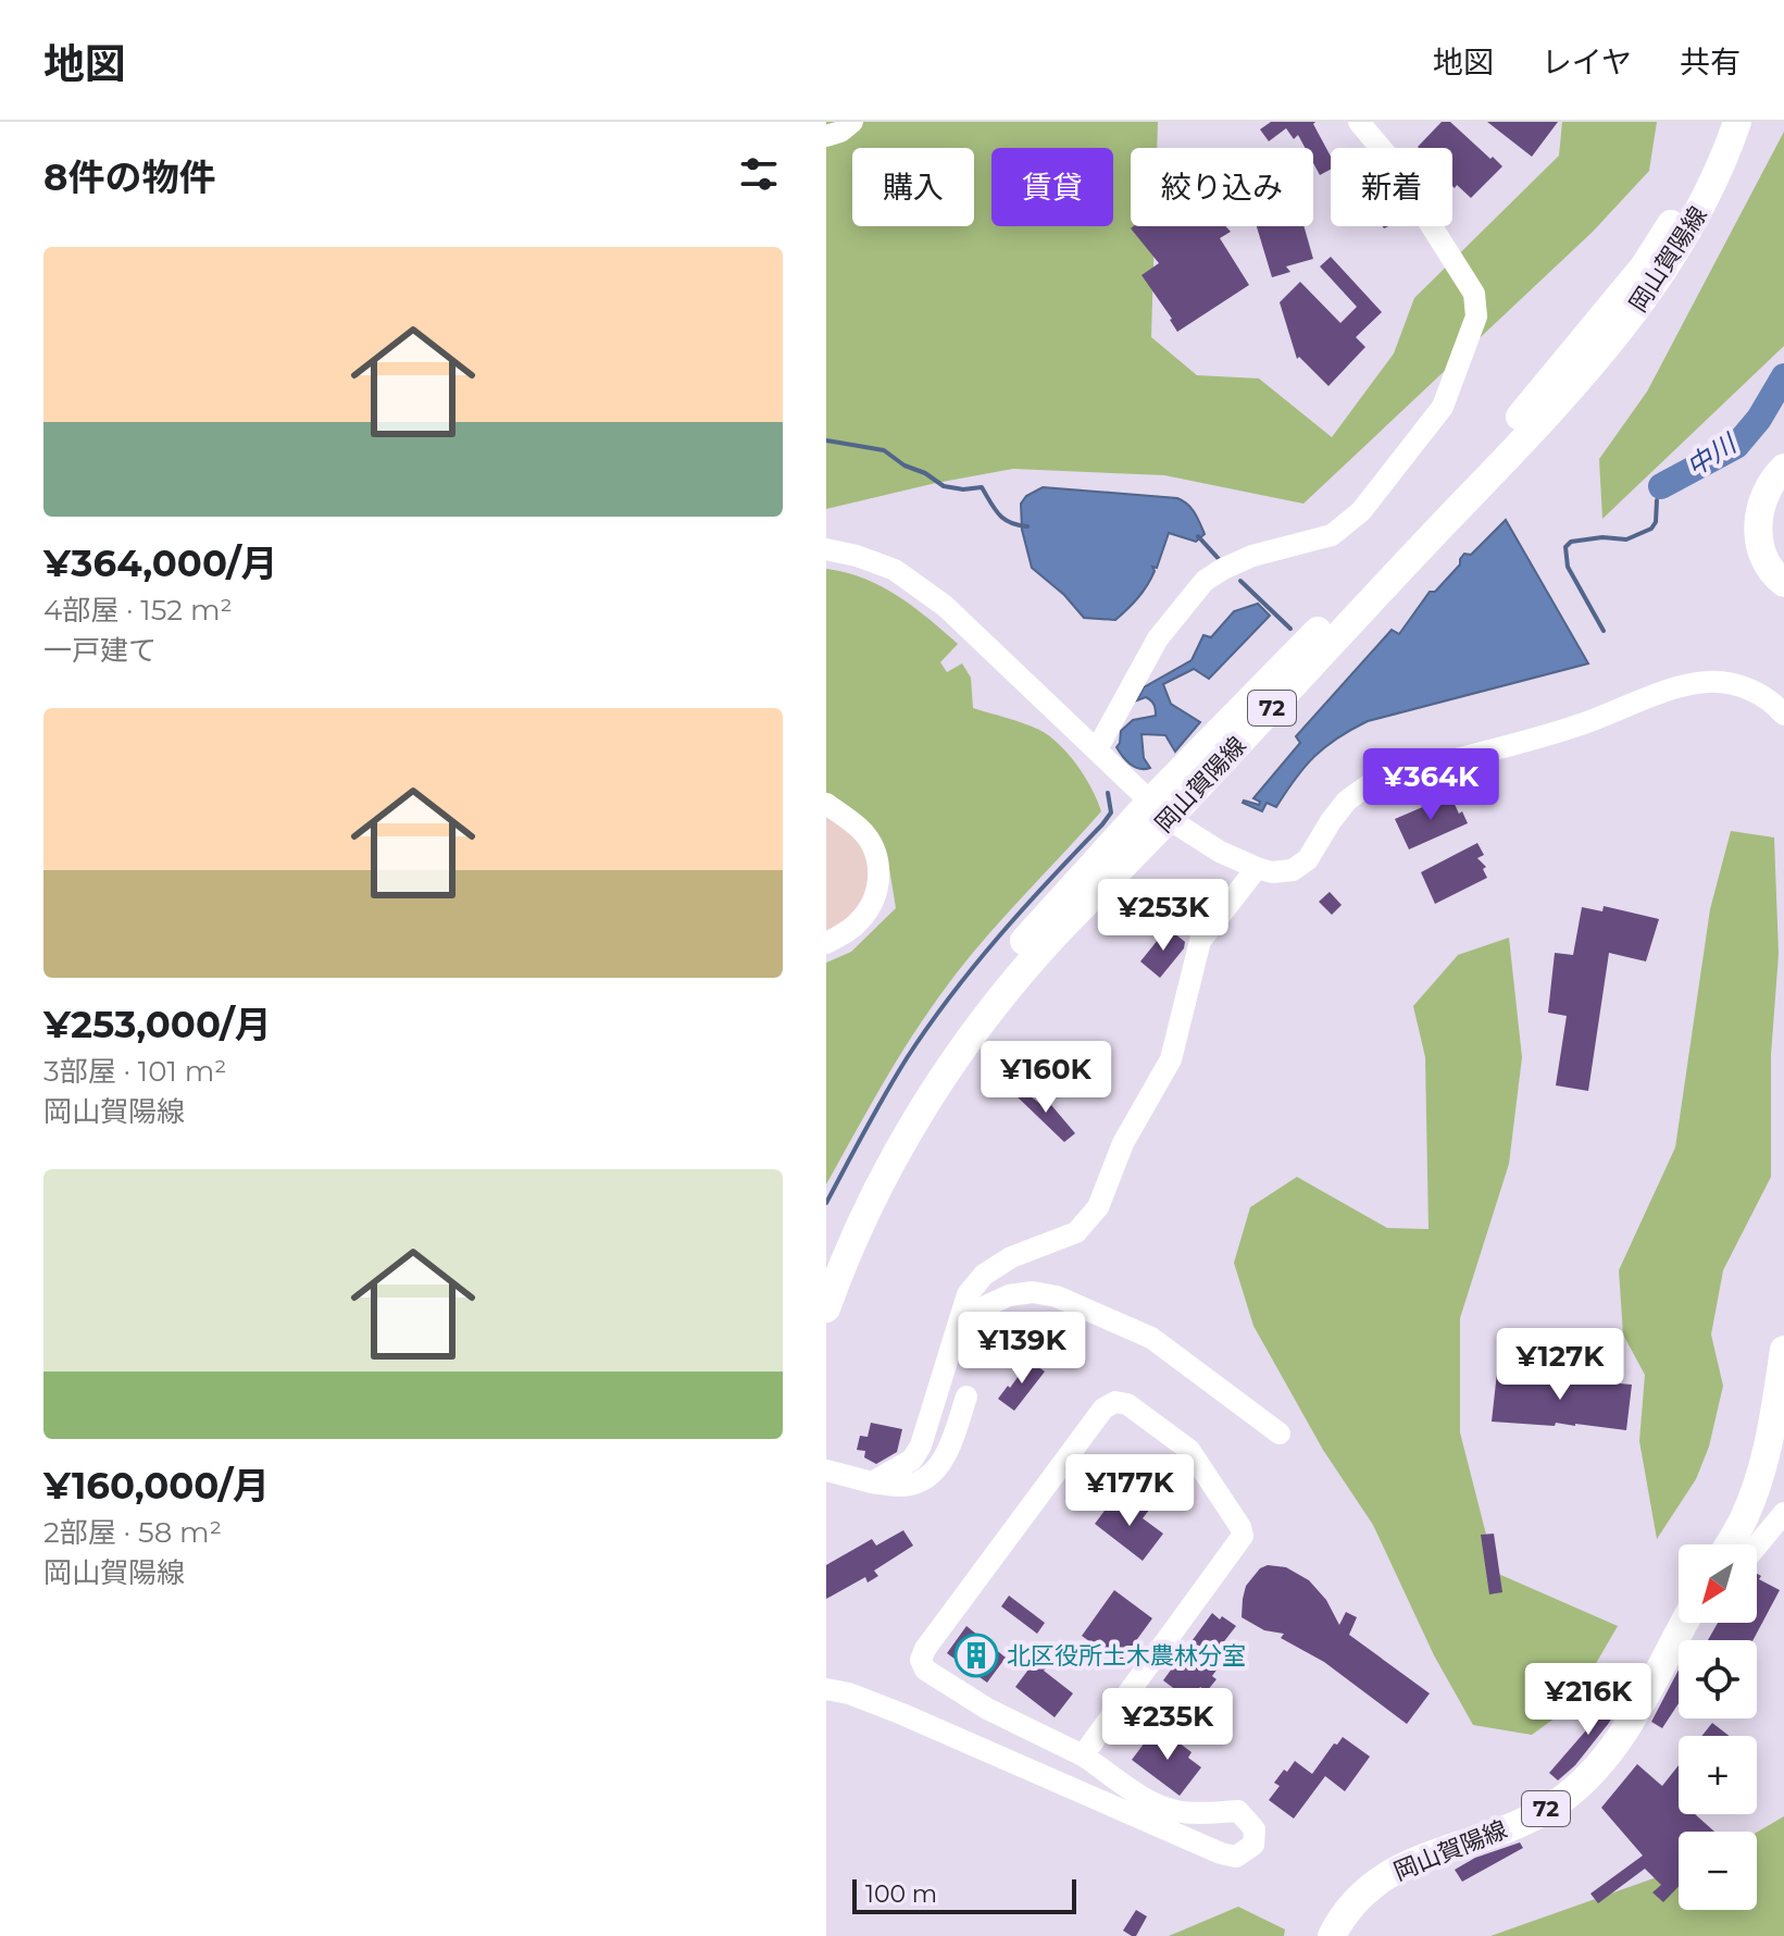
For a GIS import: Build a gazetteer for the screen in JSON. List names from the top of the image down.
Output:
{
  "streets": {
    "main road": ["岡山賀陽線", "72"]
  },
  "water": ["中川"],
  "places": {
    "building": ["北区役所土木農林分室"]
  },
  "scale_bar": "100 m",
  "north": "bottom left",
  "page": {
    "header": "地図",
    "nav": ["地図", "レイヤ", "共有"],
    "heading": "8件の物件",
    "chip": [
      "購入",
      "賃貸",
      "絞り込み",
      "新着"
    ],
    "list": [
      {
        "name": "¥364,000/月",
        "note": "4部屋 · 152 m² · 一戸建て"
      },
      {
        "name": "¥253,000/月",
        "note": "3部屋 · 101 m² · 岡山賀陽線"
      },
      {
        "name": "¥160,000/月",
        "note": "2部屋 · 58 m² · 岡山賀陽線"
      }
    ],
    "price": [
      "¥364K",
      "¥253K",
      "¥160K",
      "¥139K",
      "¥127K",
      "¥177K",
      "¥216K",
      "¥235K"
    ],
    "map_buttons": ["+", "−"],
    "scale": "100 m"
  }
}
